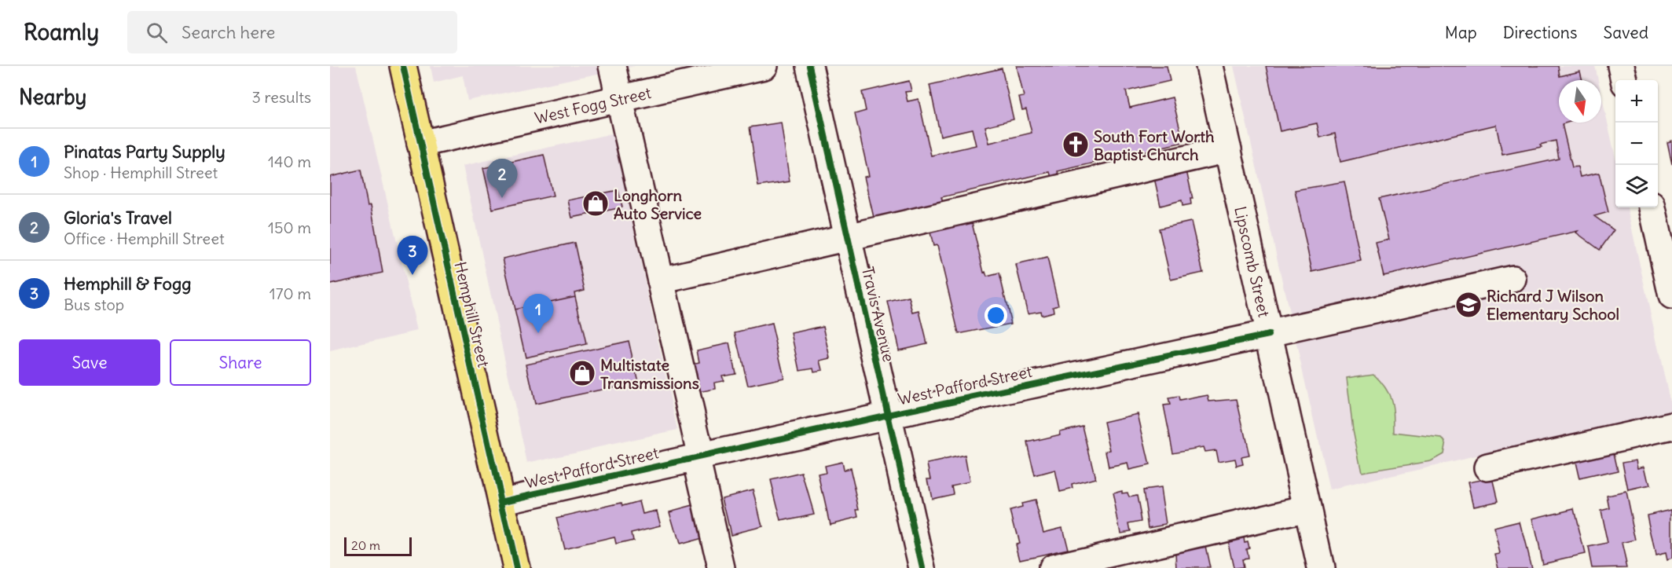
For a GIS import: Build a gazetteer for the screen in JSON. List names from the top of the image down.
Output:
{
  "streets": {
    "main road": ["Hemphill Street"],
    "street": [
      "West Fogg Street",
      "Lipscomb Street",
      "Travis Avenue",
      "West Pafford Street"
    ]
  },
  "crossings": [
    ["West Fogg Street", "Hemphill Street"],
    ["Lipscomb Street", "West Pafford Street"],
    ["Hemphill Street", "West Pafford Street"],
    ["Travis Avenue", "West Pafford Street"]
  ],
  "places": {
    "church": ["South Fort Worth Baptist Church"],
    "shop": ["Longhorn Auto Service", "Multistate Transmissions"],
    "school or university": ["Richard J Wilson Elementary School"]
  },
  "scale_bar": "20 m",
  "north": "bottom",
  "page": {
    "header": "Roamly",
    "search": "Search here",
    "nav": ["Map", "Directions", "Saved"],
    "heading": ["Nearby", "3 results"],
    "map_buttons": ["+", "−"],
    "list": [
      {
        "mark": "1",
        "name": "Pinatas Party Supply",
        "note": "Shop · Hemphill Street",
        "value": "140 m"
      },
      {
        "mark": "2",
        "name": "Gloria's Travel",
        "note": "Office · Hemphill Street",
        "value": "150 m"
      },
      {
        "mark": "3",
        "name": "Hemphill & Fogg",
        "note": "Bus stop",
        "value": "170 m"
      }
    ],
    "pins": ["2", "3", "1"],
    "buttons": ["Save", "Share"],
    "scale": "20 m"
  }
}
